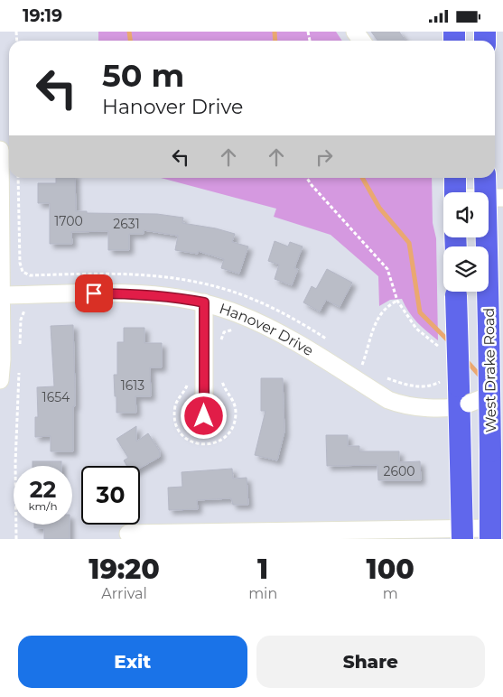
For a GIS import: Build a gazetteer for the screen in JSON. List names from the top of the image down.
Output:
{
  "streets": {
    "main road": ["West Drake Road"],
    "street": ["Hanover Drive"]
  },
  "crossings": [
    ["Hanover Drive", "West Drake Road"]
  ],
  "house_numbers": [
    "1700",
    "2631",
    "1613",
    "1654",
    "2600"
  ],
  "page": {
    "status": "19:19",
    "turn": ["50 m", "Hanover Drive"],
    "speed": "22 km/h",
    "limit": "30",
    "eta": [
      "19:20",
      "Arrival",
      "1",
      "min",
      "100",
      "m"
    ],
    "buttons": ["Exit", "Share"]
  }
}
